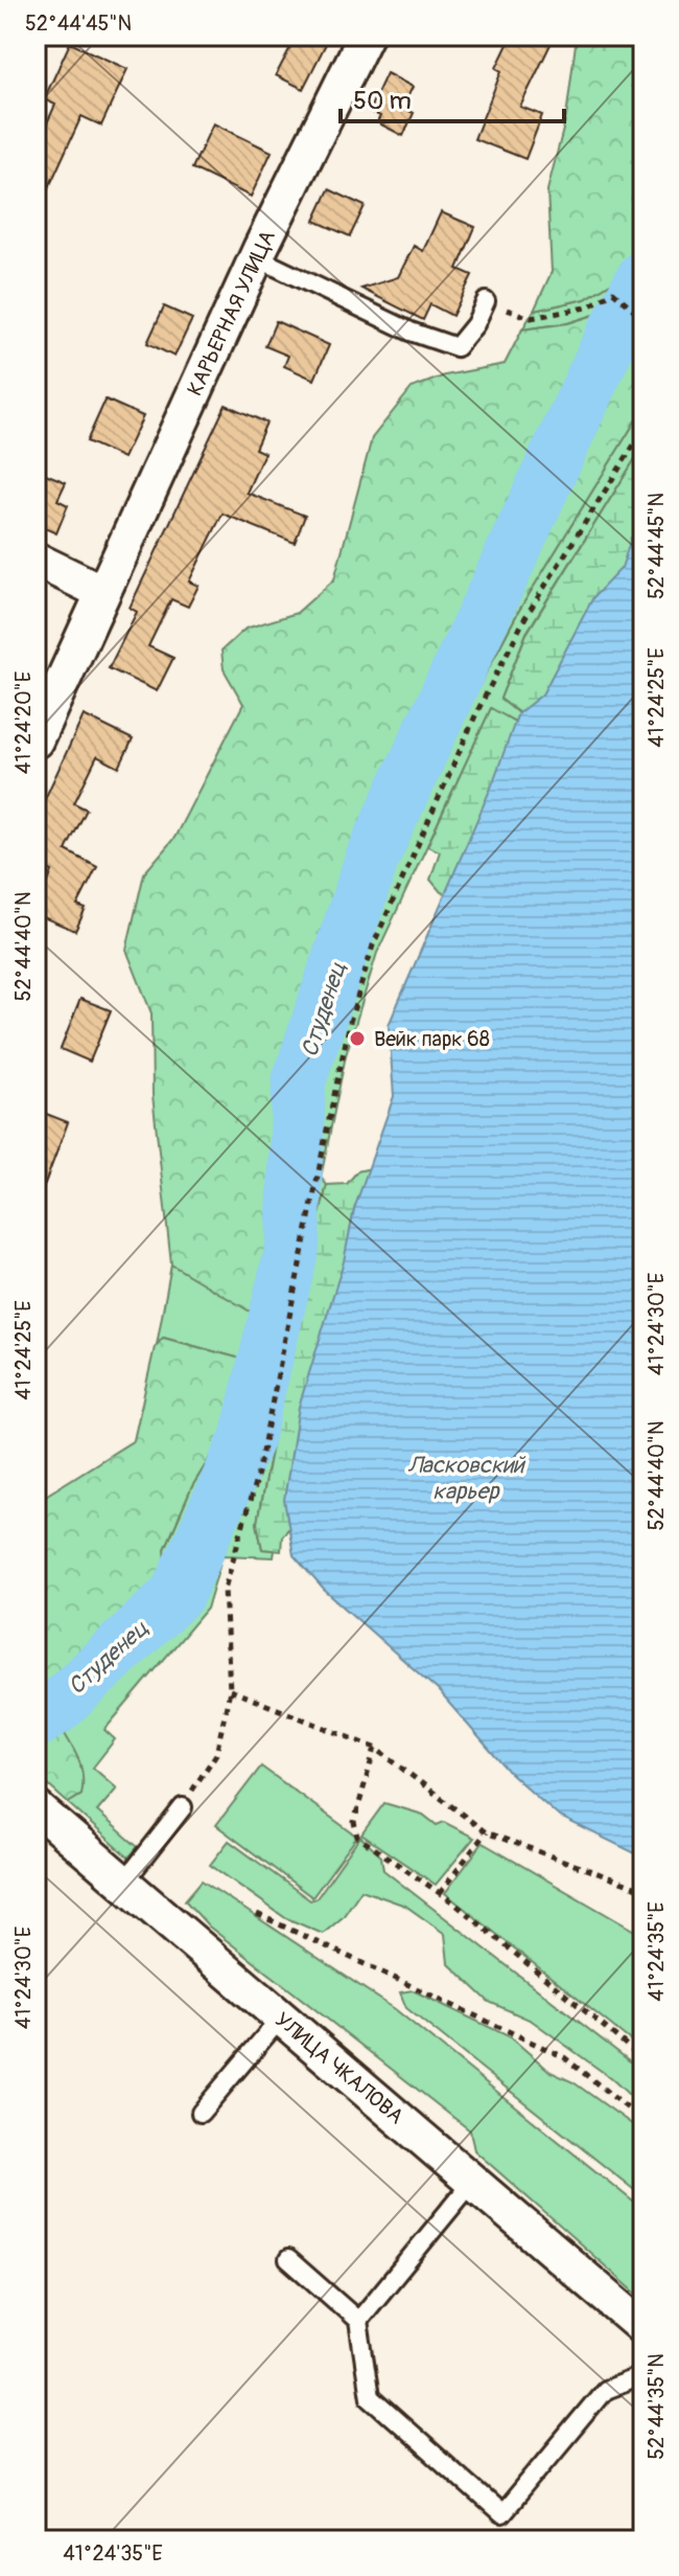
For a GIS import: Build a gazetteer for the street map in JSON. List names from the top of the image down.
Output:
{
  "streets": {
    "street": ["КАРЬЕРНАЯ УЛИЦА", "УЛИЦА ЧКАЛОВА"]
  },
  "water": ["Студенец", "Ласковский карьер"],
  "places": ["Вейк парк 68"],
  "scale_bar": "50 m",
  "coordinates": [
    "52°44'45\"N",
    "41°24'25\"E",
    "41°24'20\"E",
    "52°44'40\"N",
    "41°24'30\"E",
    "41°24'35\"E",
    "52°44'35\"N"
  ]
}
